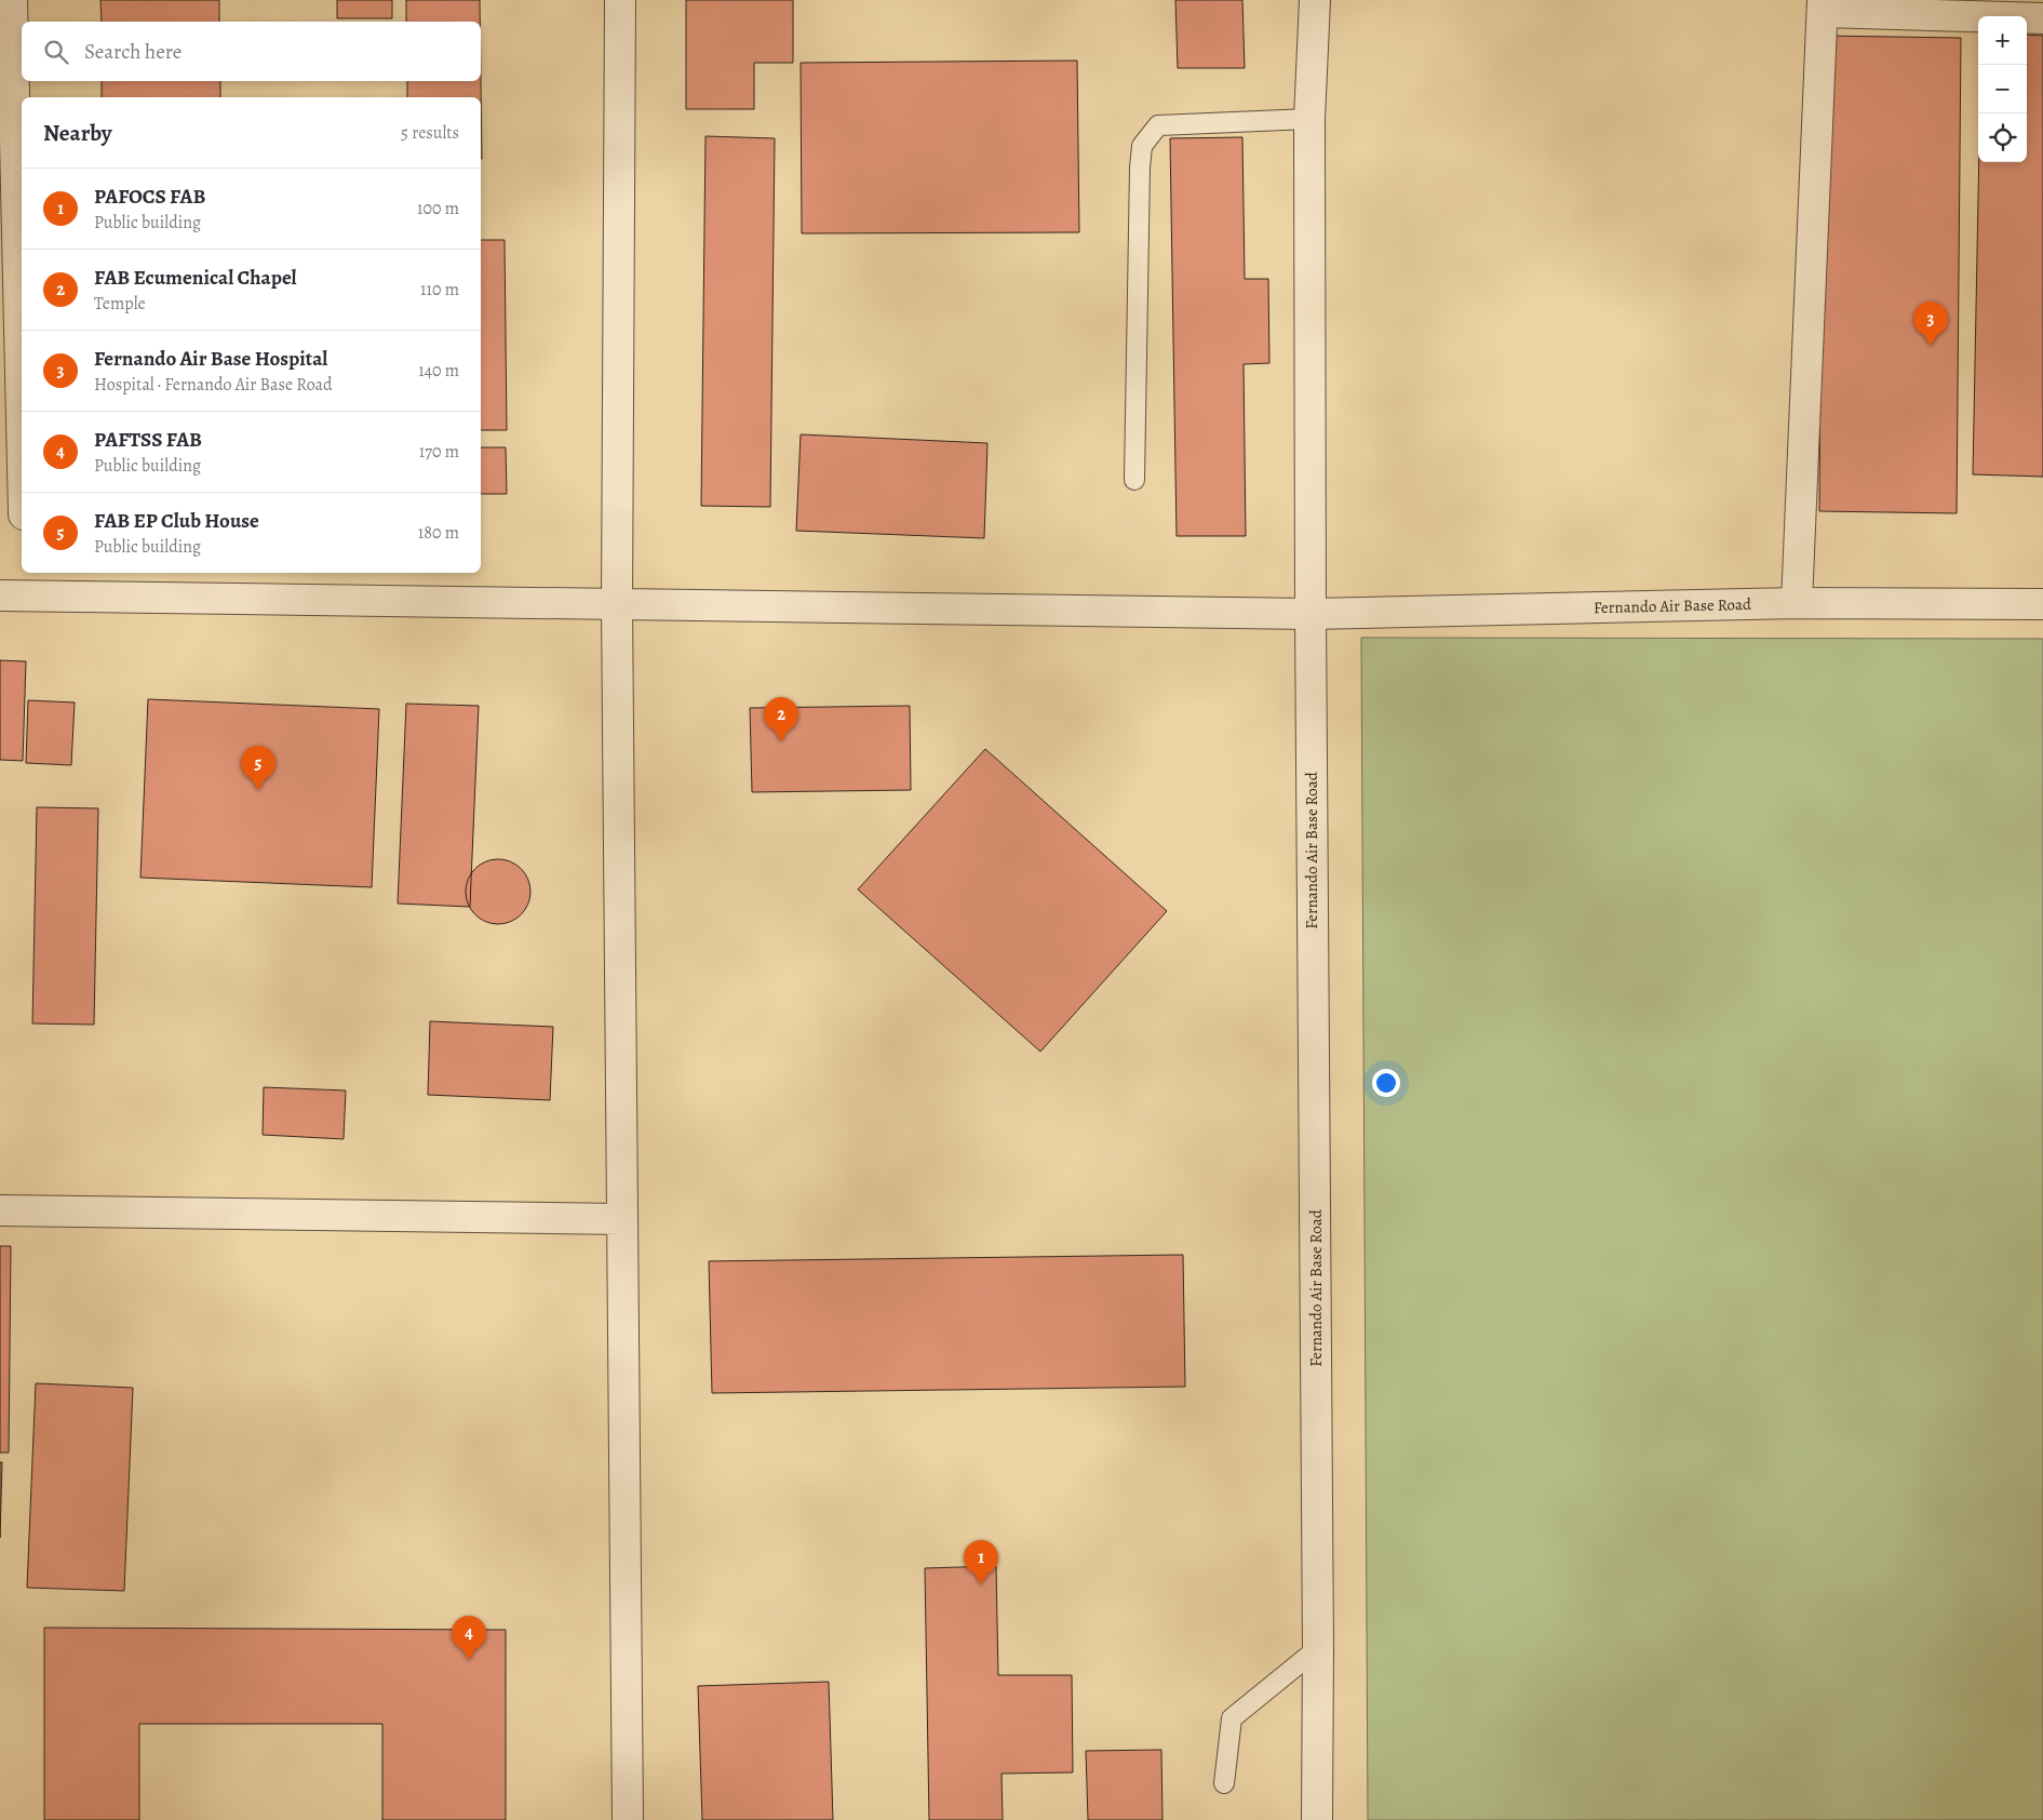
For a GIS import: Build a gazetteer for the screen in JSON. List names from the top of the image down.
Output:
{
  "streets": {
    "street": ["Fernando Air Base Road"]
  },
  "page": {
    "map_buttons": ["+", "−"],
    "search": "Search here",
    "heading": ["Nearby", "5 results"],
    "list": [
      {
        "mark": "1",
        "name": "PAFOCS FAB",
        "note": "Public building",
        "value": "100 m"
      },
      {
        "mark": "2",
        "name": "FAB Ecumenical Chapel",
        "note": "Temple",
        "value": "110 m"
      },
      {
        "mark": "3",
        "name": "Fernando Air Base Hospital",
        "note": "Hospital · Fernando Air Base Road",
        "value": "140 m"
      },
      {
        "mark": "4",
        "name": "PAFTSS FAB",
        "note": "Public building",
        "value": "170 m"
      },
      {
        "mark": "5",
        "name": "FAB EP Club House",
        "note": "Public building",
        "value": "180 m"
      }
    ],
    "pins": [
      "3",
      "2",
      "5",
      "1",
      "4"
    ]
  }
}
